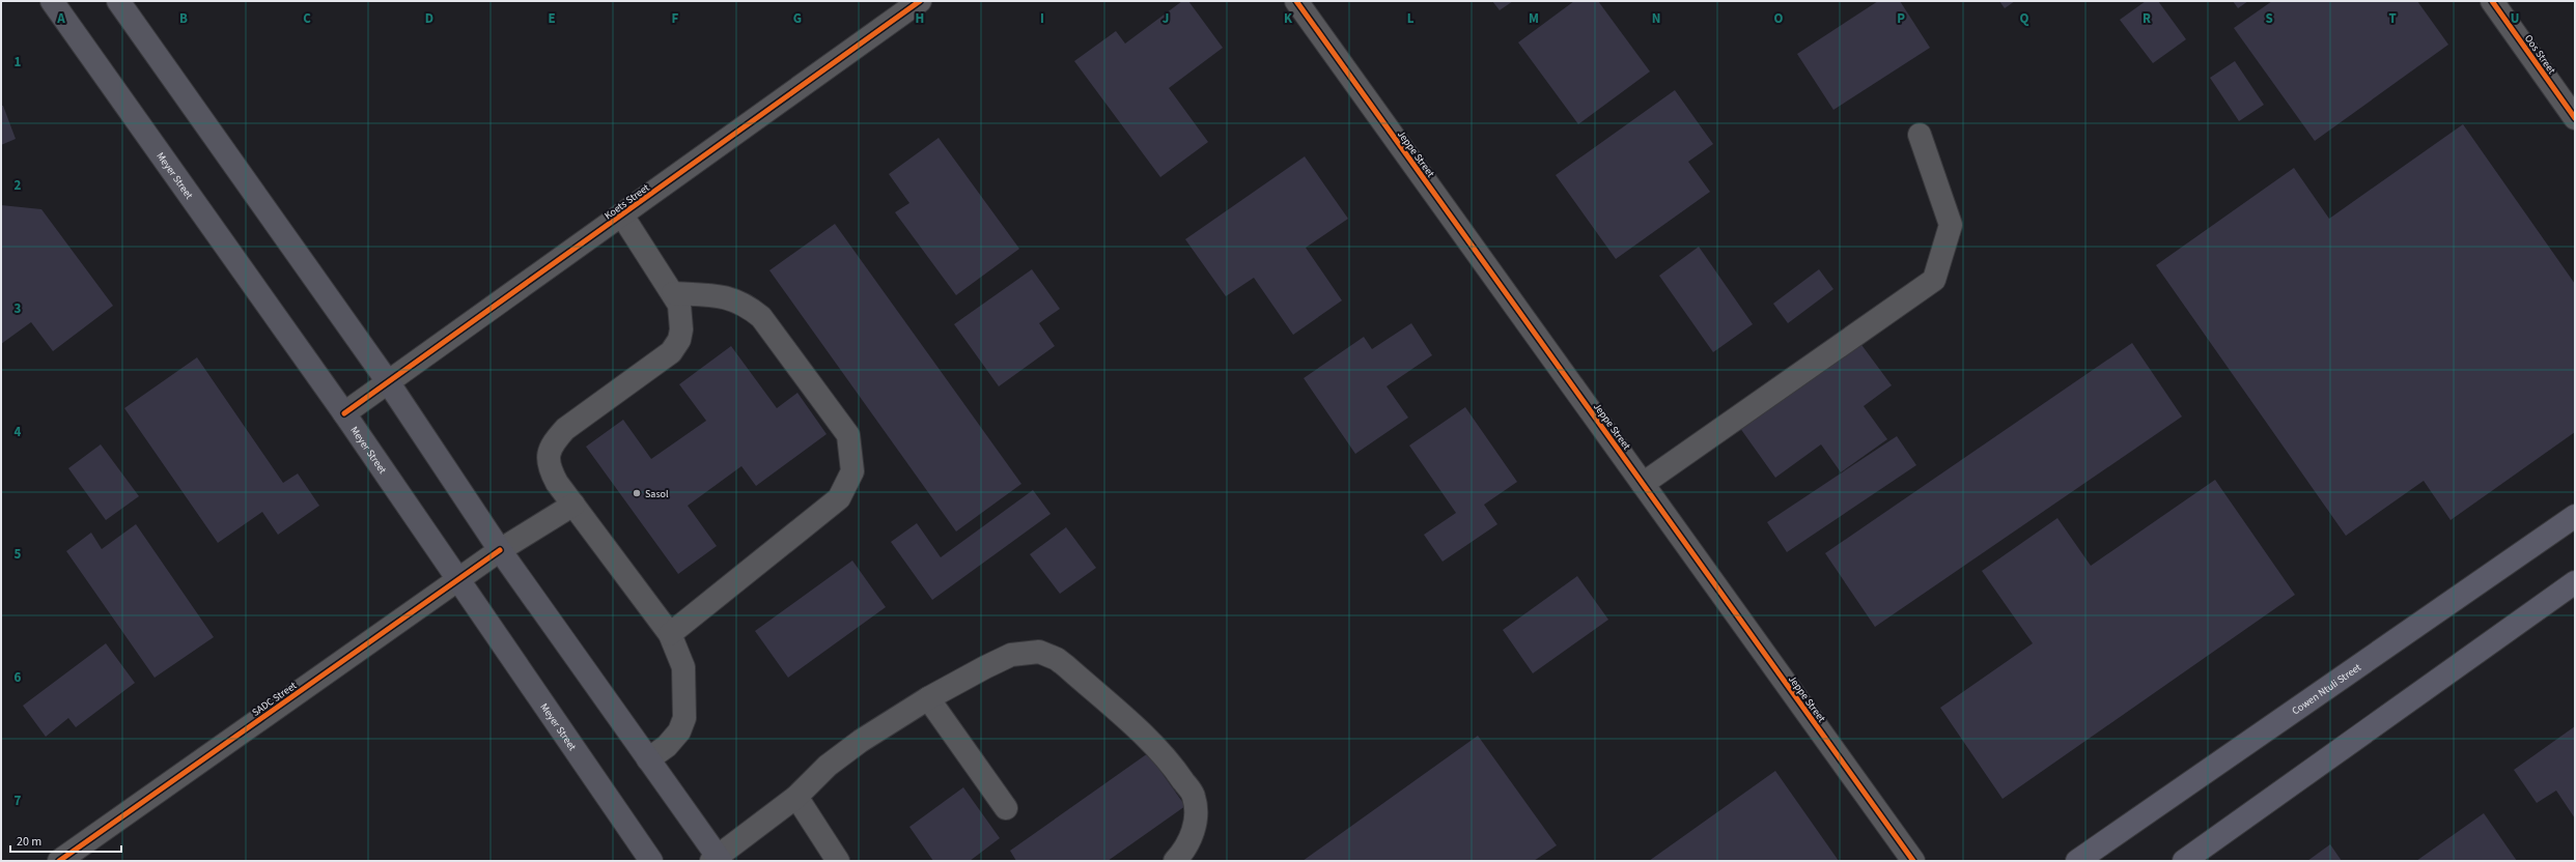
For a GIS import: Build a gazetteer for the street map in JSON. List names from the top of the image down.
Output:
{
  "streets": {
    "highway": ["Cowen Ntuli Street"],
    "main road": ["Meyer Street"],
    "street": [
      "Oos Street",
      "Jeppe Street",
      "Koets Street",
      "SADC Street"
    ]
  },
  "crossings": [
    ["Meyer Street", "Koets Street"],
    ["Meyer Street", "SADC Street"]
  ],
  "places": ["Sasol"],
  "scale_bar": "20 m",
  "grid": {
    "columns": [
      "A",
      "B",
      "C",
      "D",
      "E",
      "F",
      "G",
      "H",
      "I",
      "J",
      "K",
      "L",
      "M",
      "N",
      "O",
      "P",
      "Q",
      "R",
      "S",
      "T",
      "U"
    ],
    "rows": [
      "1",
      "2",
      "3",
      "4",
      "5",
      "6",
      "7"
    ]
  }
}
